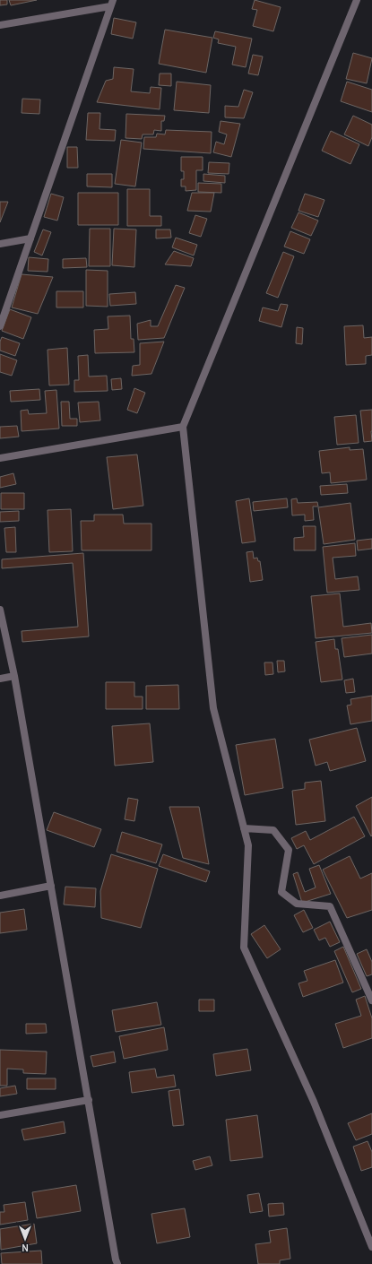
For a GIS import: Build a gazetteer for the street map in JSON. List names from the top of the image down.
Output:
{
  "north": "bottom"
}
